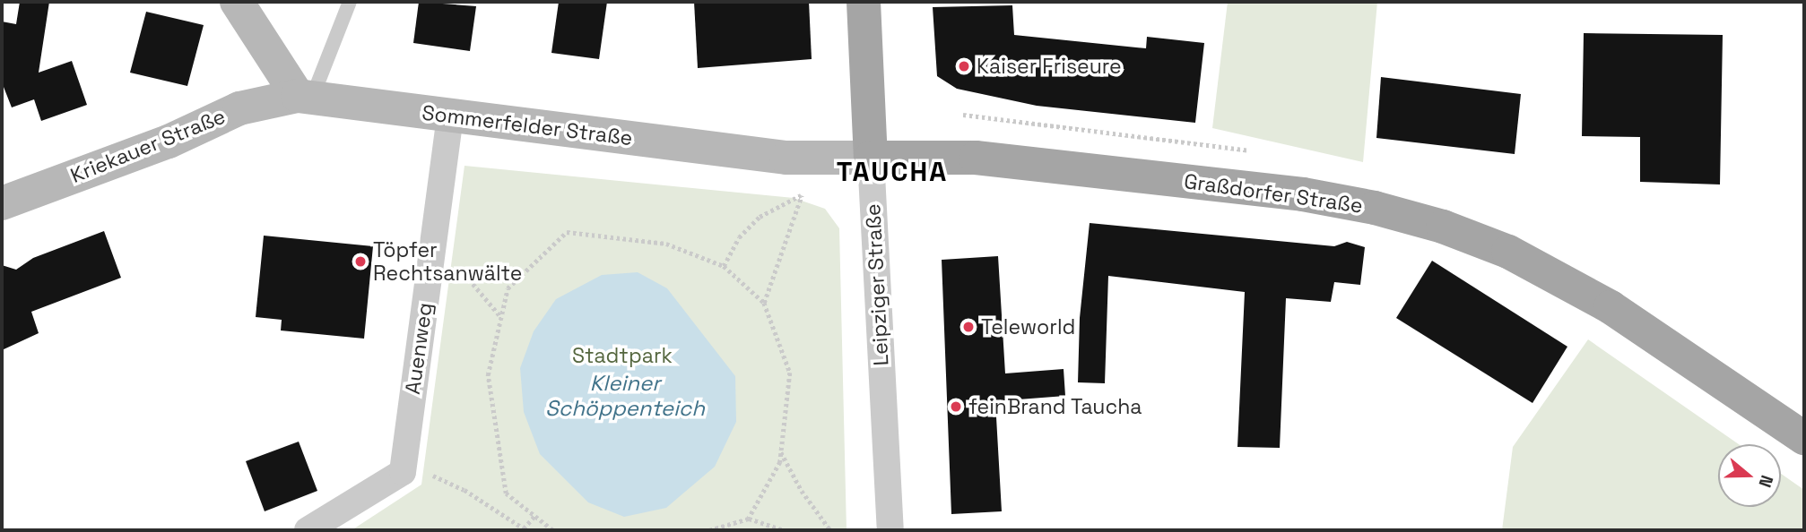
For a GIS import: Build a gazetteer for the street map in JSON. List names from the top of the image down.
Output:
{
  "streets": {
    "main road": [
      "Sommerfelder Straße",
      "Kriekauer Straße",
      "Graßdorfer Straße",
      "Leipziger Straße"
    ],
    "street": ["Auenweg"]
  },
  "crossings": [
    ["Sommerfelder Straße", "Kriekauer Straße"],
    ["Sommerfelder Straße", "Graßdorfer Straße"],
    ["Sommerfelder Straße", "Leipziger Straße"],
    ["Sommerfelder Straße", "Auenweg"],
    ["Graßdorfer Straße", "Leipziger Straße"]
  ],
  "districts": ["TAUCHA"],
  "water": ["Kleiner Schöppenteich"],
  "parks": ["Stadtpark"],
  "places": [
    "Kaiser Friseure",
    "Töpfer Rechtsanwälte",
    "Teleworld",
    "feinBrand Taucha"
  ],
  "north": "right"
}
